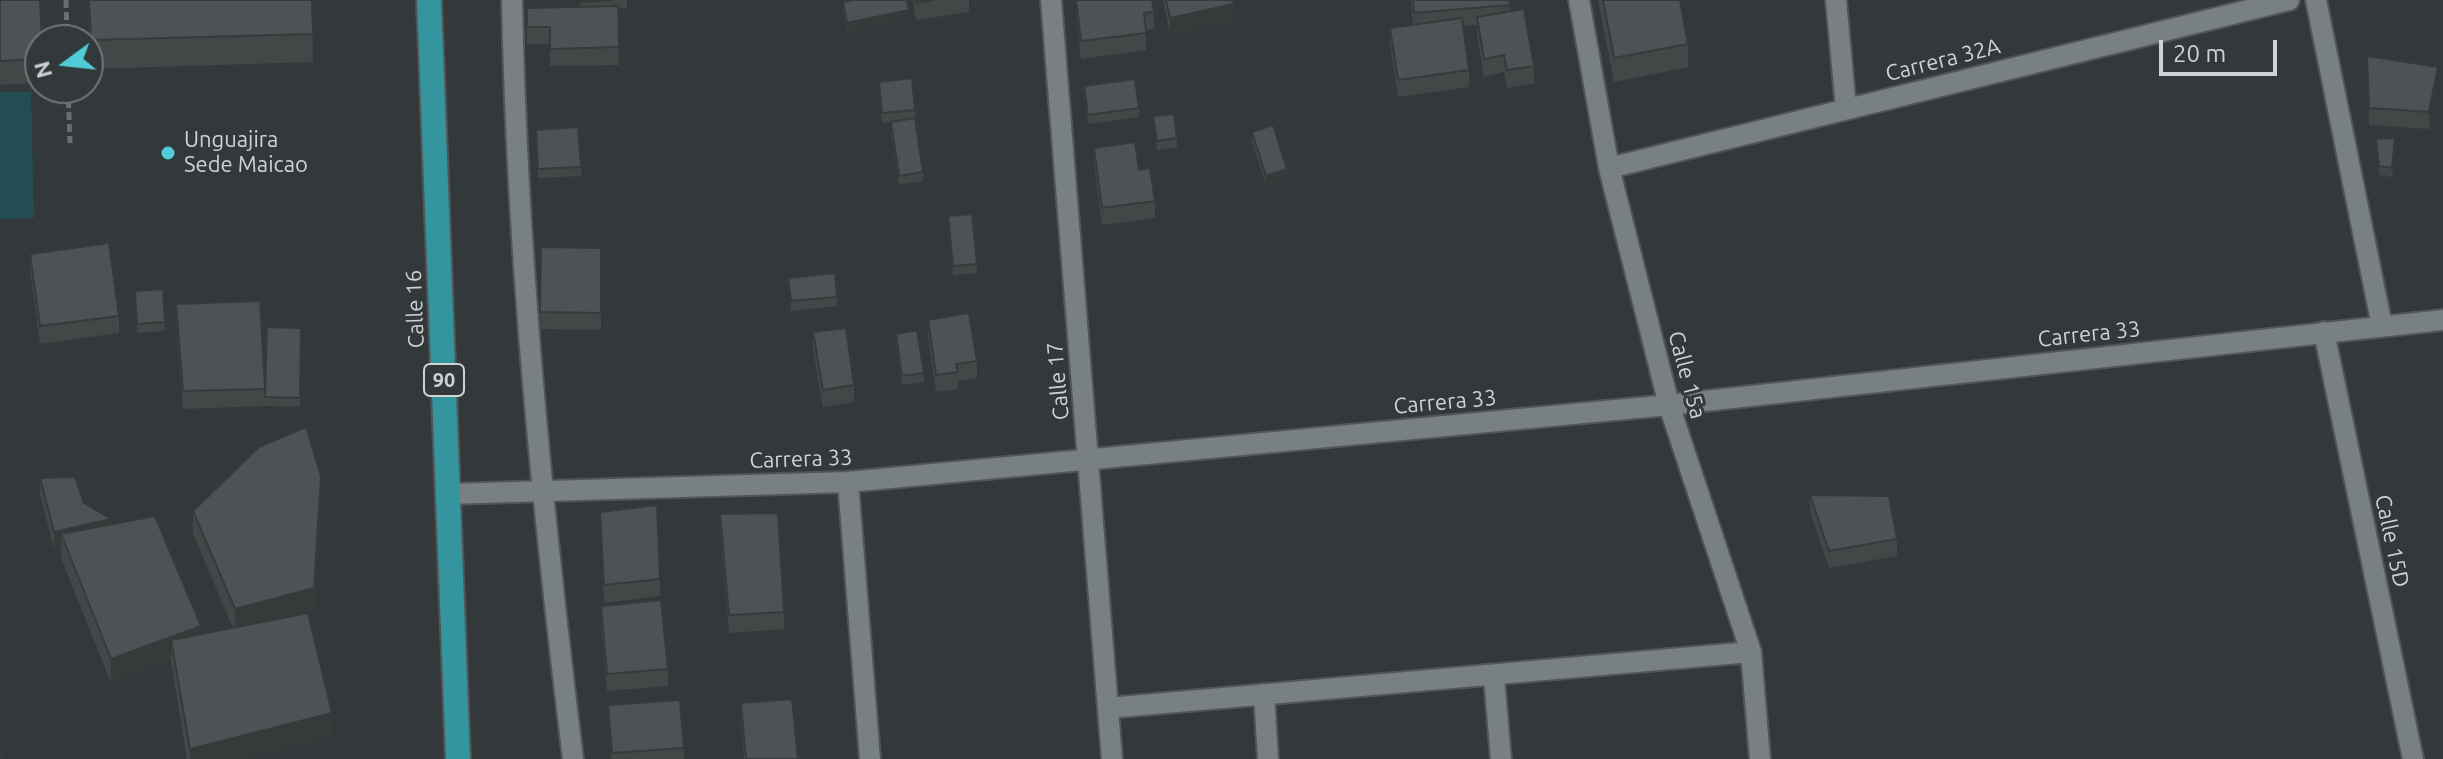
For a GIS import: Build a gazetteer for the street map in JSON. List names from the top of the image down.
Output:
{
  "streets": {
    "highway": ["Calle 16", "90"],
    "street": [
      "Carrera 32A",
      "Carrera 33",
      "Calle 15a",
      "Calle 17",
      "Calle 15D"
    ]
  },
  "crossings": [
    ["Carrera 32A", "Calle 15a"],
    ["Calle 16", "Carrera 33"],
    ["Carrera 33", "Calle 15a"],
    ["Carrera 33", "Calle 17"],
    ["Carrera 33", "Calle 15D"]
  ],
  "places": ["Unguajira Sede Maicao"],
  "scale_bar": "20 m",
  "north": "left"
}
